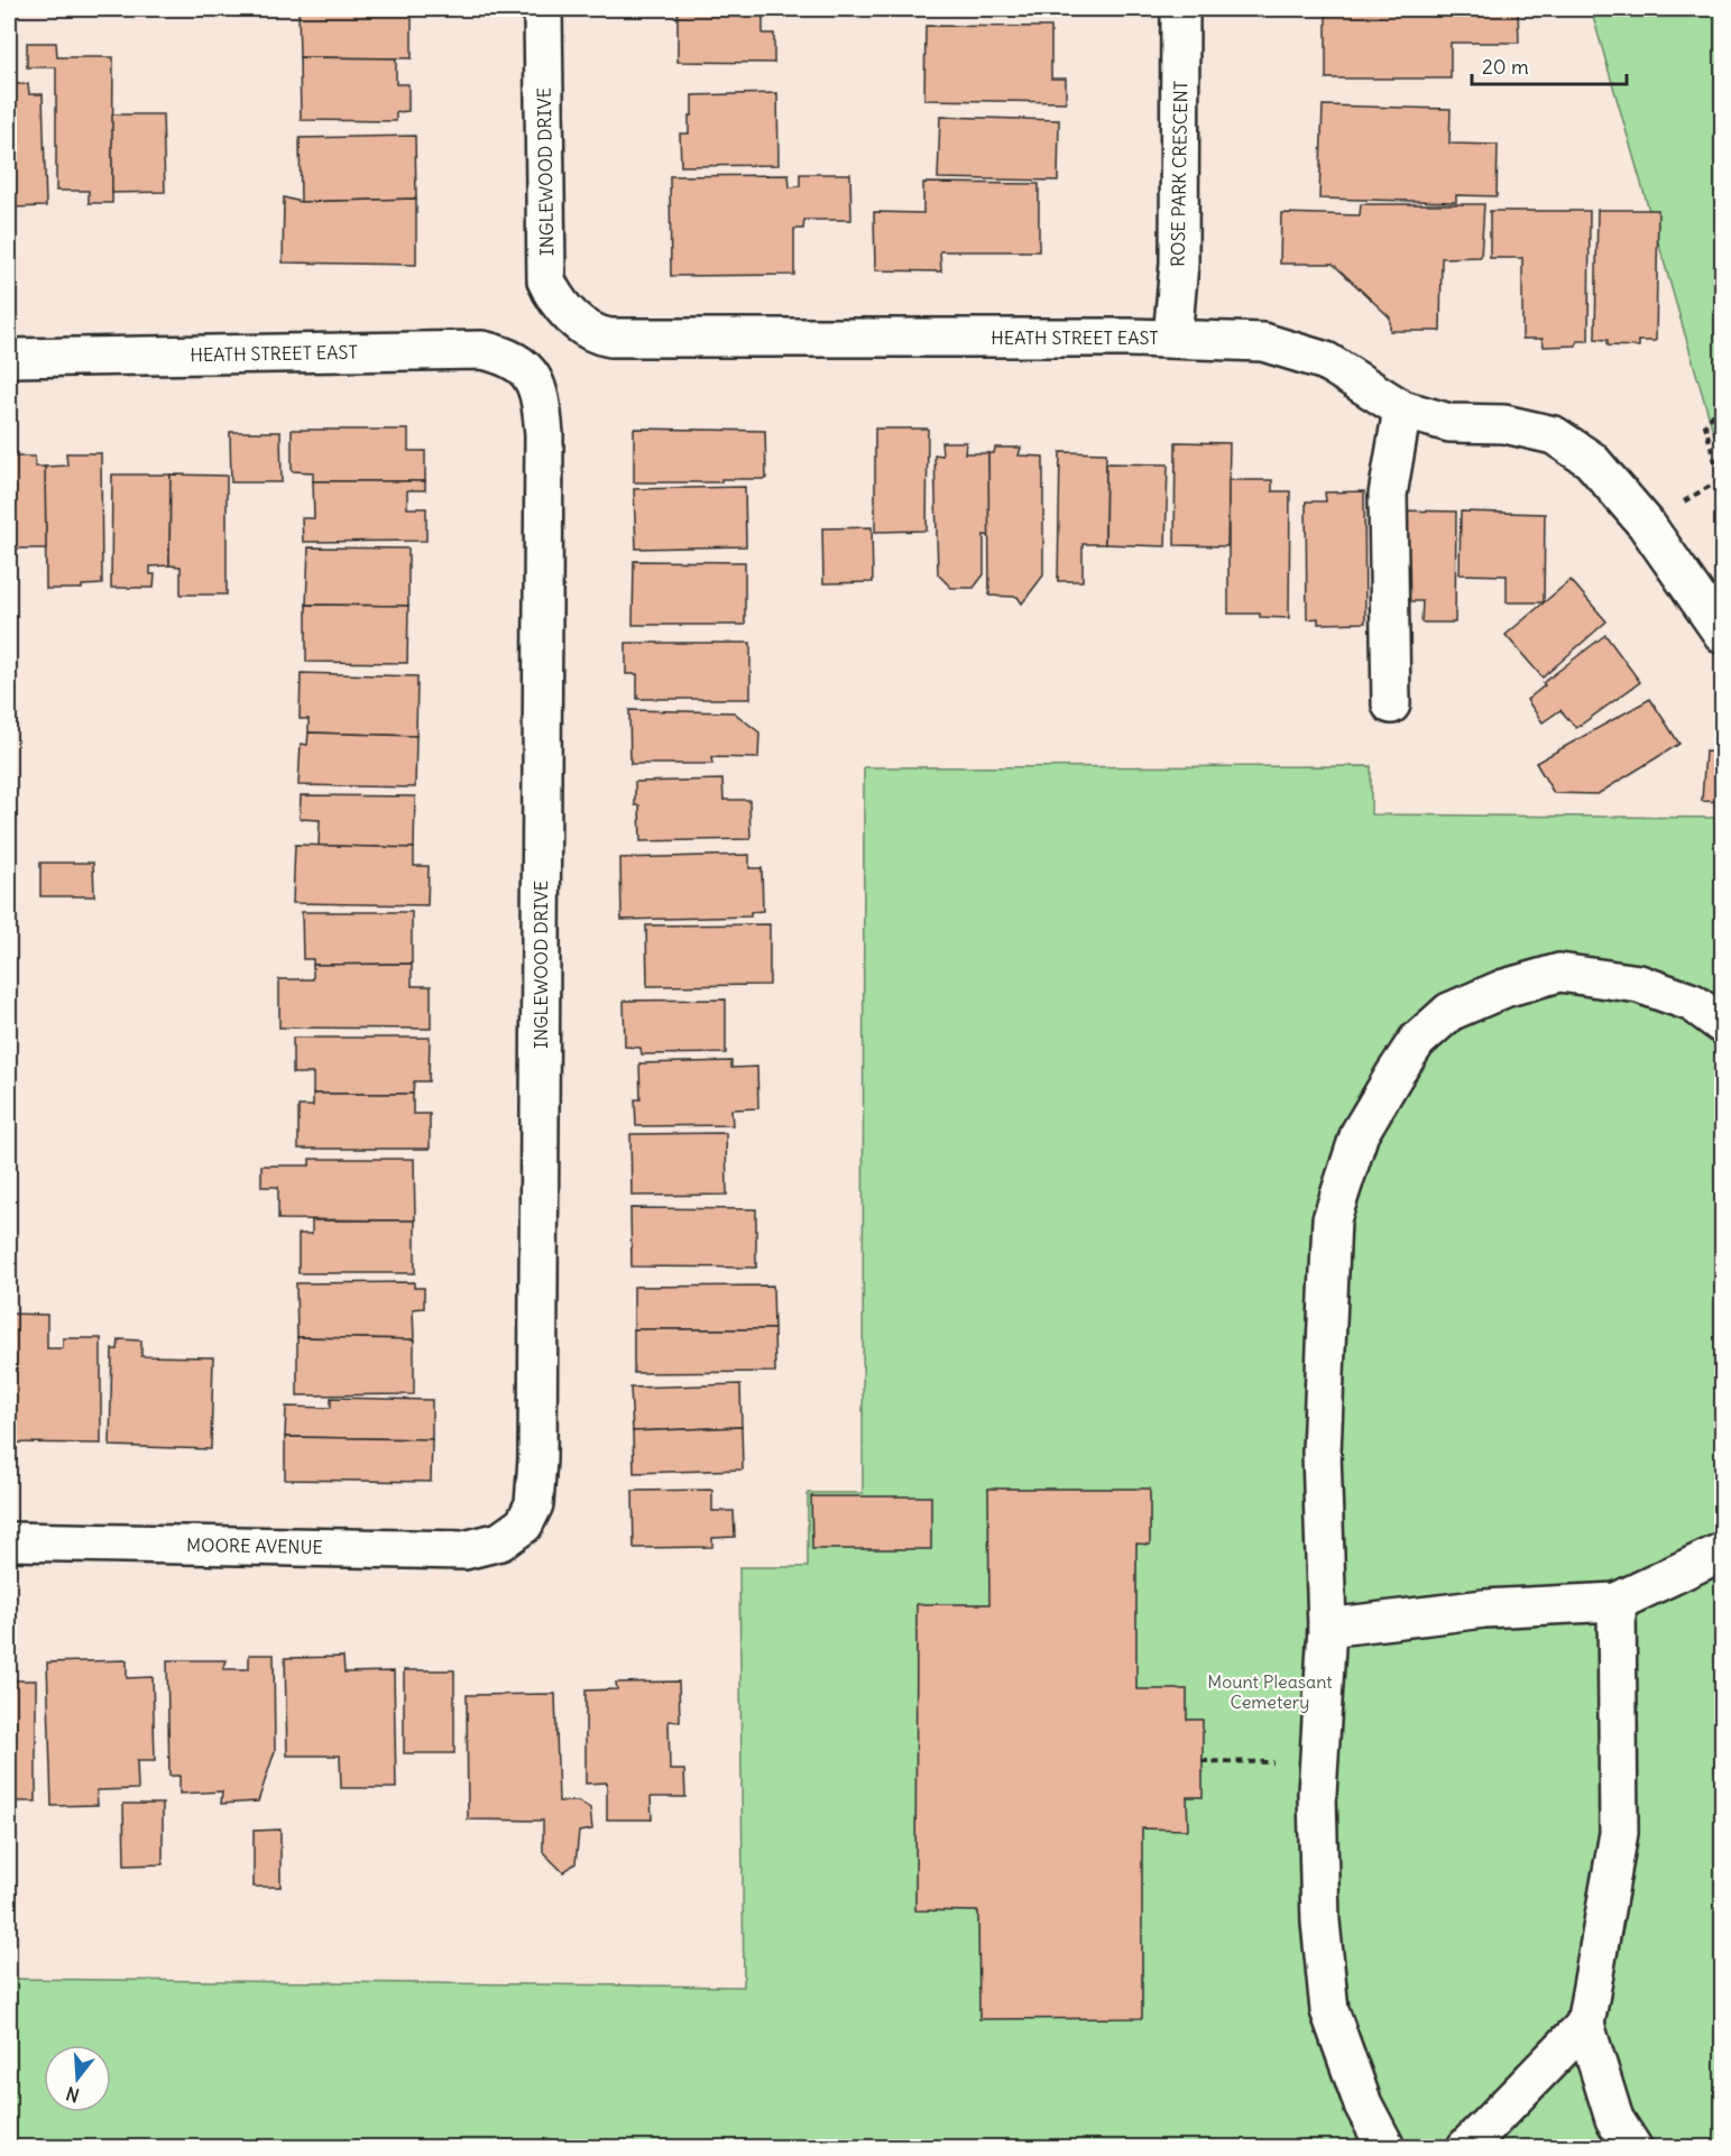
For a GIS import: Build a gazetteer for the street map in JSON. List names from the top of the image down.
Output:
{
  "streets": {
    "street": [
      "INGLEWOOD DRIVE",
      "ROSE PARK CRESCENT",
      "HEATH STREET EAST",
      "MOORE AVENUE"
    ]
  },
  "crossings": [
    ["INGLEWOOD DRIVE", "HEATH STREET EAST"],
    ["INGLEWOOD DRIVE", "MOORE AVENUE"],
    ["ROSE PARK CRESCENT", "HEATH STREET EAST"]
  ],
  "parks": ["Mount Pleasant Cemetery"],
  "scale_bar": "20 m",
  "north": "bottom"
}
